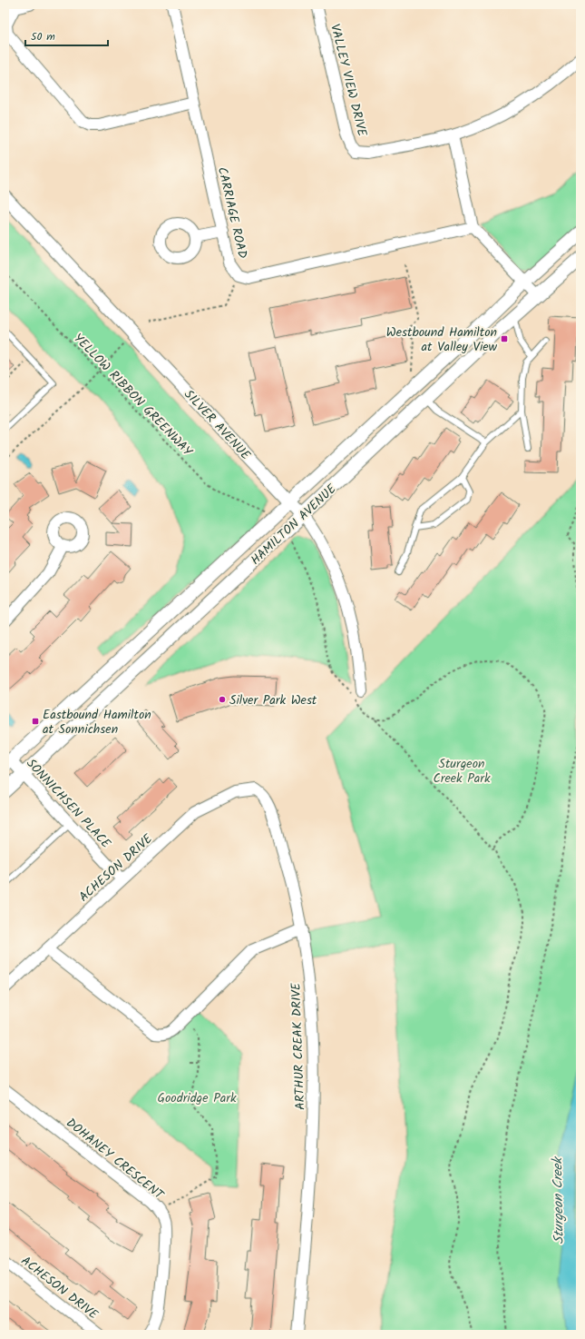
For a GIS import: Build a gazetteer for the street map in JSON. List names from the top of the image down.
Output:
{
  "streets": {
    "street": [
      "VALLEY VIEW DRIVE",
      "CARRIAGE ROAD",
      "SILVER AVENUE",
      "HAMILTON AVENUE",
      "SONNICHSEN PLACE",
      "ACHESON DRIVE",
      "ARTHUR CREAK DRIVE",
      "DOHANEY CRESCENT"
    ],
    "path": ["YELLOW RIBBON GREENWAY"]
  },
  "crossings": [
    ["YELLOW RIBBON GREENWAY", "HAMILTON AVENUE"],
    ["SILVER AVENUE", "HAMILTON AVENUE"],
    ["HAMILTON AVENUE", "SONNICHSEN PLACE"],
    ["SONNICHSEN PLACE", "ACHESON DRIVE"],
    ["ACHESON DRIVE", "ARTHUR CREAK DRIVE"]
  ],
  "water": ["Sturgeon Creek"],
  "parks": ["Sturgeon Creek Park", "Goodridge Park"],
  "places": {
    "transit": ["Westbound Hamilton at Valley View", "Eastbound Hamilton at Sonnichsen"],
    "other": ["Silver Park West"]
  },
  "scale_bar": "50 m"
}
